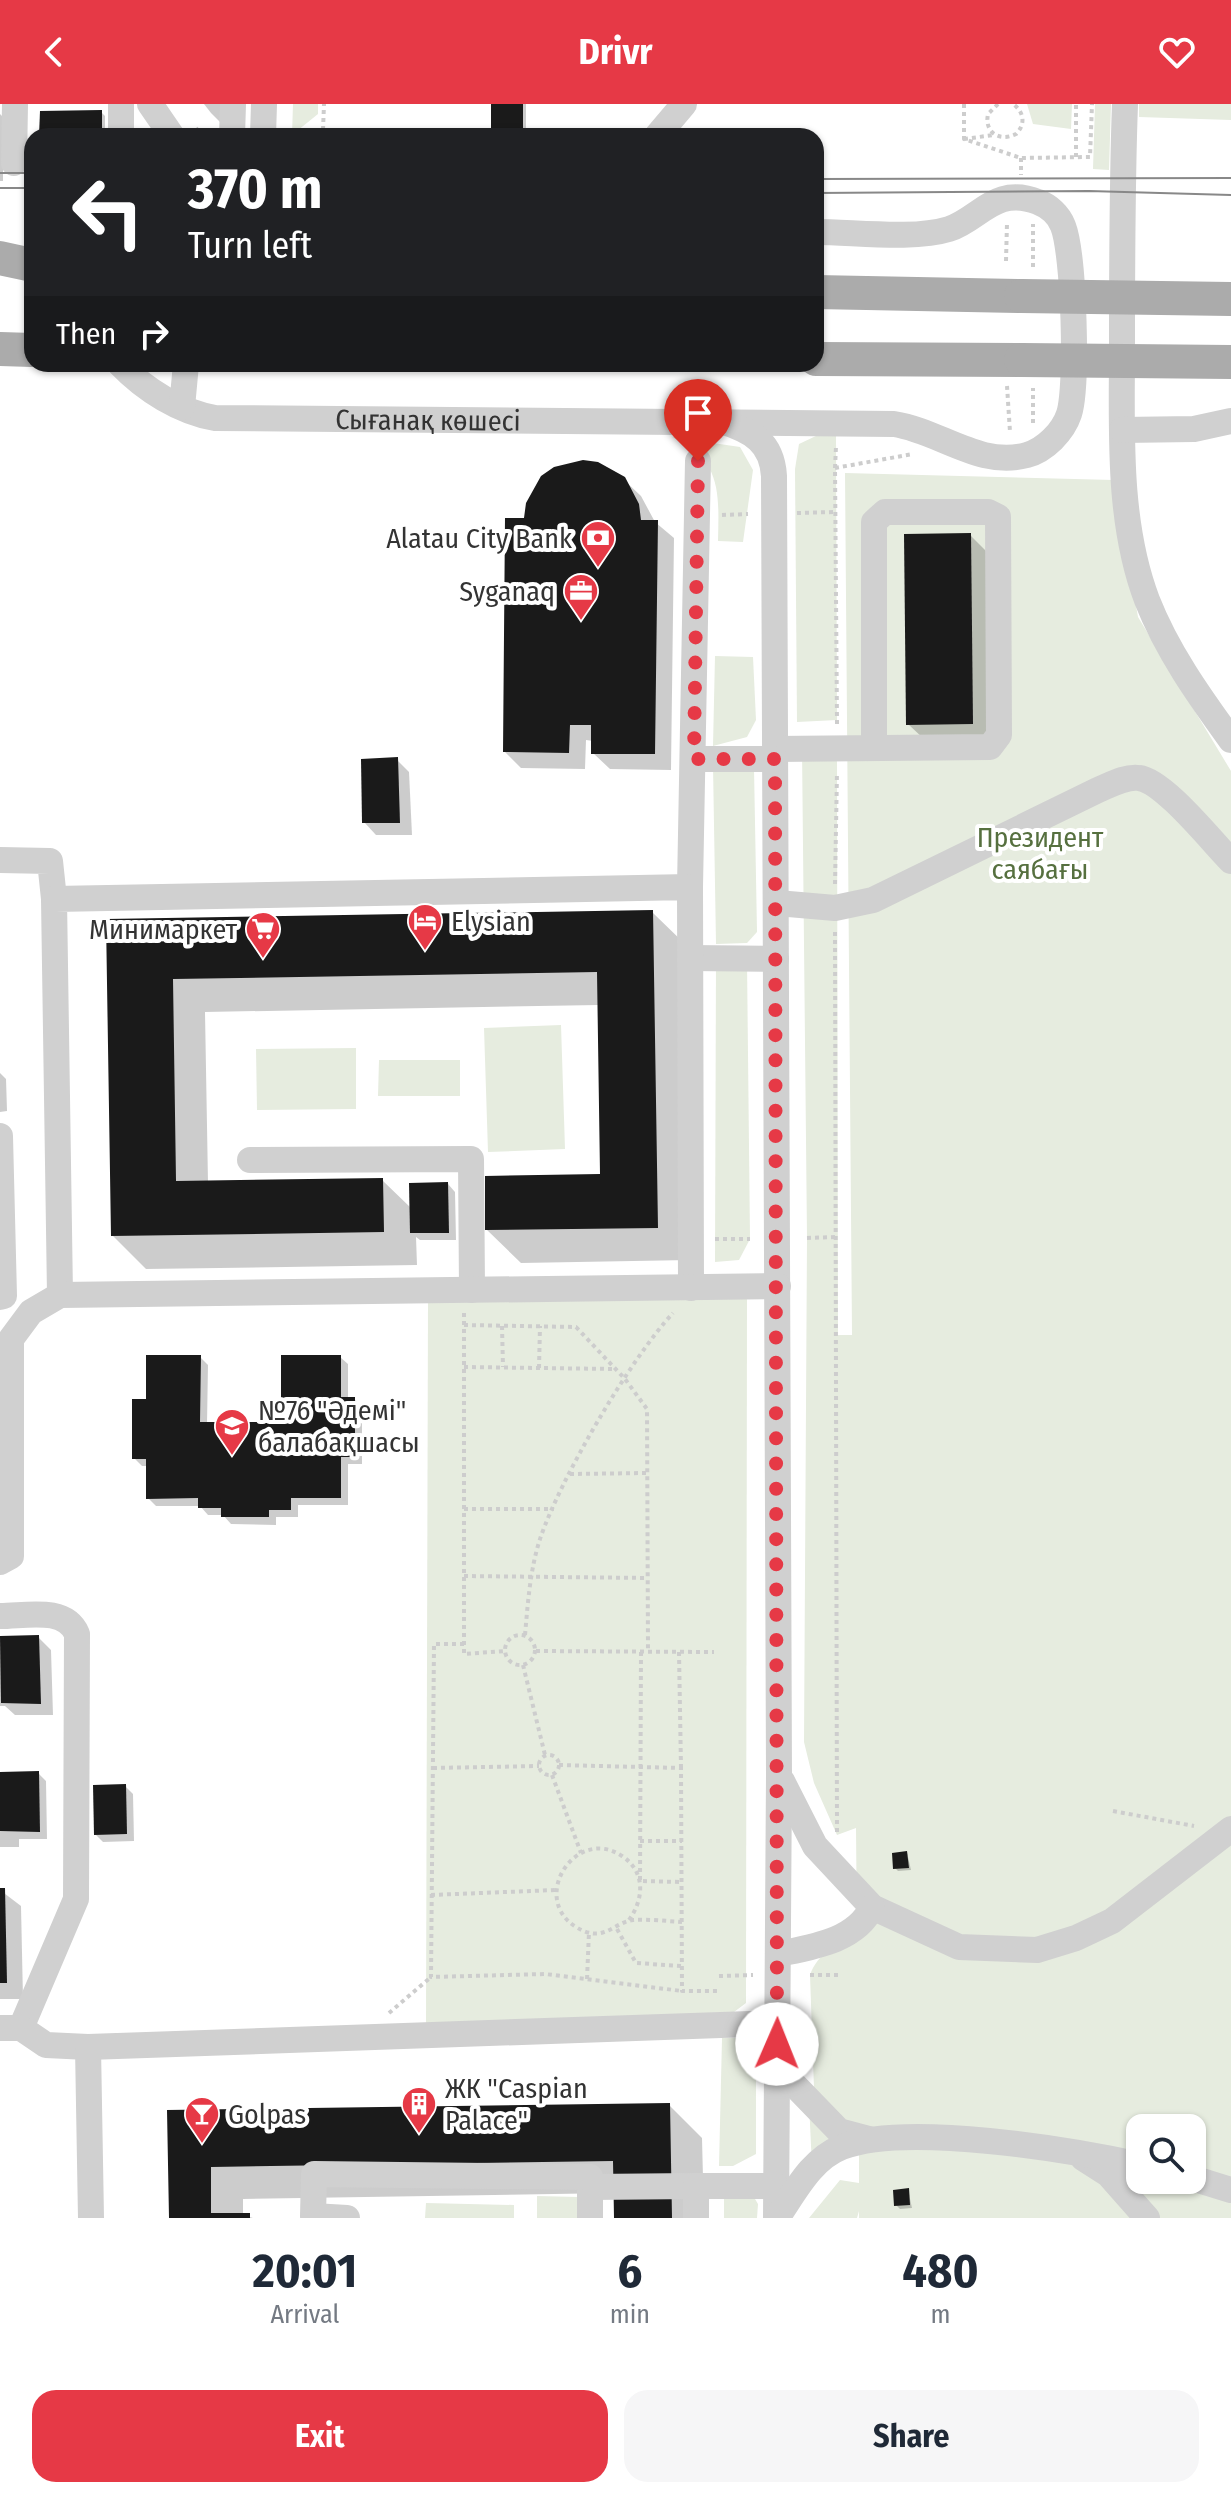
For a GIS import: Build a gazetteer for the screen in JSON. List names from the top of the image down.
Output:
{
  "streets": {
    "street": ["Сығанақ көшесі"]
  },
  "parks": ["Президент саябағы"],
  "places": {
    "bank": ["Alatau City Bank"],
    "office": ["Syganaq"],
    "hotel": ["Elysian"],
    "supermarket": ["Минимаркет"],
    "school or university": ["№76 \"Әдемі\" балабақшасы"],
    "building": ["ЖК \"Caspian Palace\""],
    "bar": ["Golpas"]
  },
  "page": {
    "header": "Drivr",
    "turn": ["370 m", "Turn left"],
    "then": "Then",
    "eta": [
      "20:01",
      "Arrival",
      "6",
      "min",
      "480",
      "m"
    ],
    "buttons": ["Exit", "Share"]
  }
}
